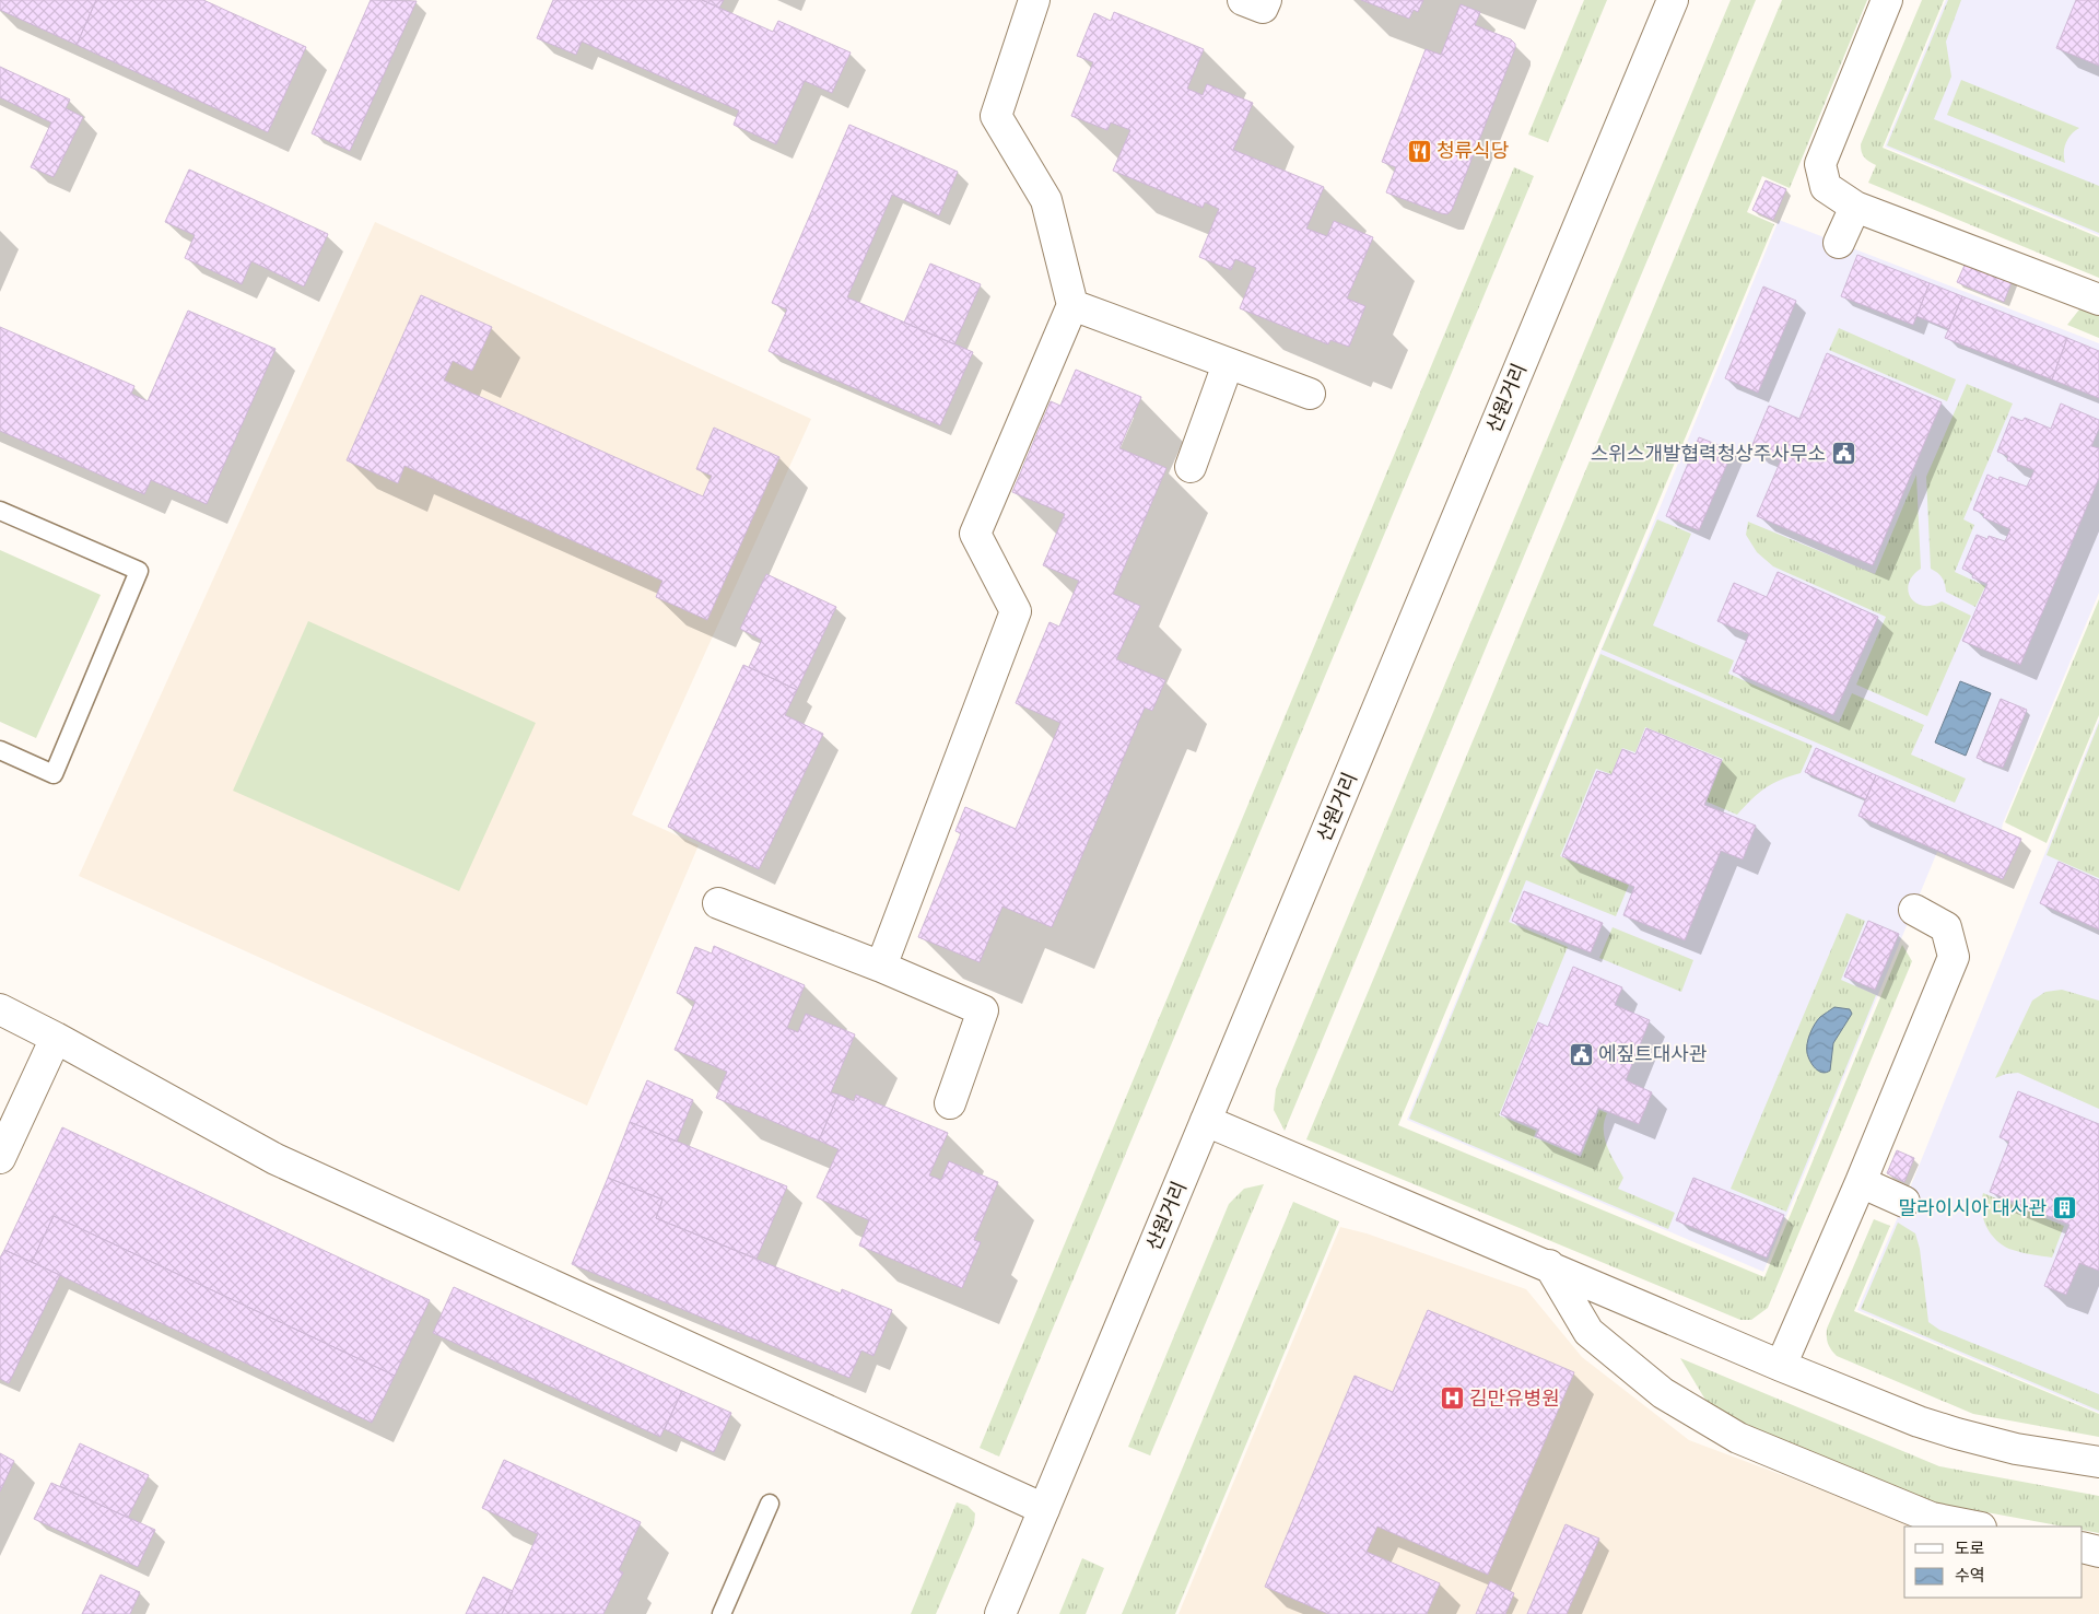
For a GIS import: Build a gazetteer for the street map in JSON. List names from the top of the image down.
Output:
{
  "streets": {
    "street": ["산원거리"]
  },
  "places": {
    "restaurant": ["청류식당"],
    "public building": ["스위스개발협력청상주사무소", "에짚트대사관"],
    "building": ["말라이시아 대사관"],
    "hospital": ["김만유병원"]
  },
  "legend": ["도로", "수역"]
}
